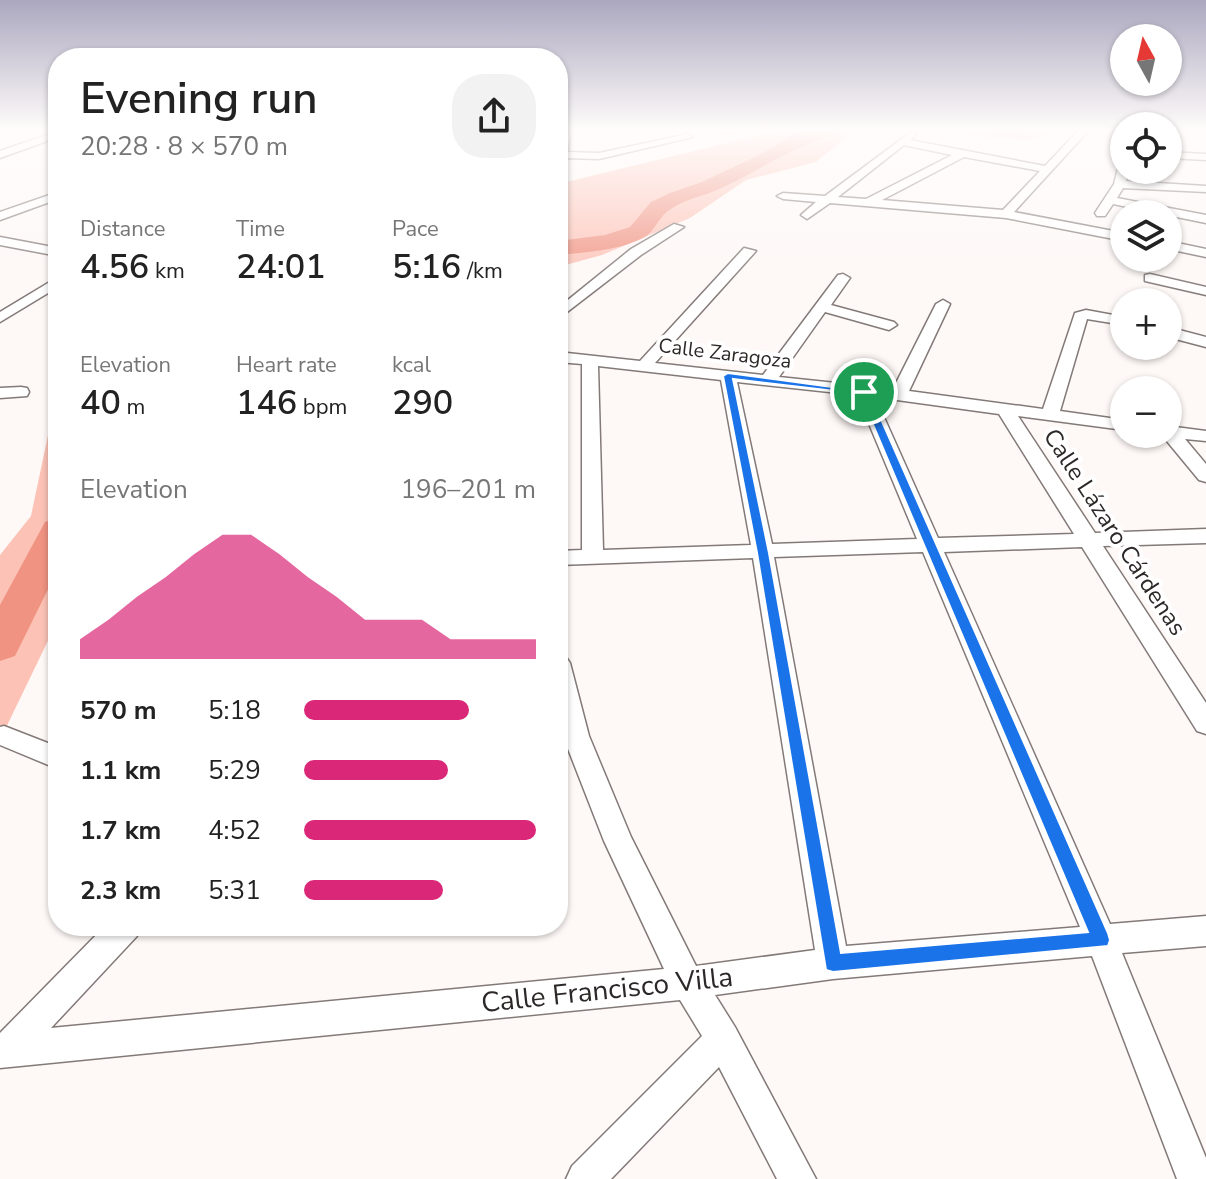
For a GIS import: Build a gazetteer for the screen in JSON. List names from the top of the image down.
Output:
{
  "streets": {
    "street": ["Calle Zaragoza", "Calle Lázaro Cárdenas", "Calle Francisco Villa"]
  },
  "crossings": [
    ["Calle Zaragoza", "Calle Lázaro Cárdenas"]
  ],
  "north": "top",
  "page": {
    "map_buttons": ["+", "−"],
    "heading": ["Evening run", "20:28 · 8 × 570 m"],
    "stats": [
      ["Distance", "4.56 km"],
      ["Time", "24:01"],
      ["Pace", "5:16 /km"],
      ["Elevation", "40 m"],
      ["Heart rate", "146 bpm"],
      ["kcal", "290"]
    ],
    "chart": ["Elevation", "196–201 m"],
    "list": [
      {
        "name": "570 m",
        "note": "5:18"
      },
      {
        "name": "1.1 km",
        "note": "5:29"
      },
      {
        "name": "1.7 km",
        "note": "4:52"
      },
      {
        "name": "2.3 km",
        "note": "5:31"
      }
    ]
  }
}
